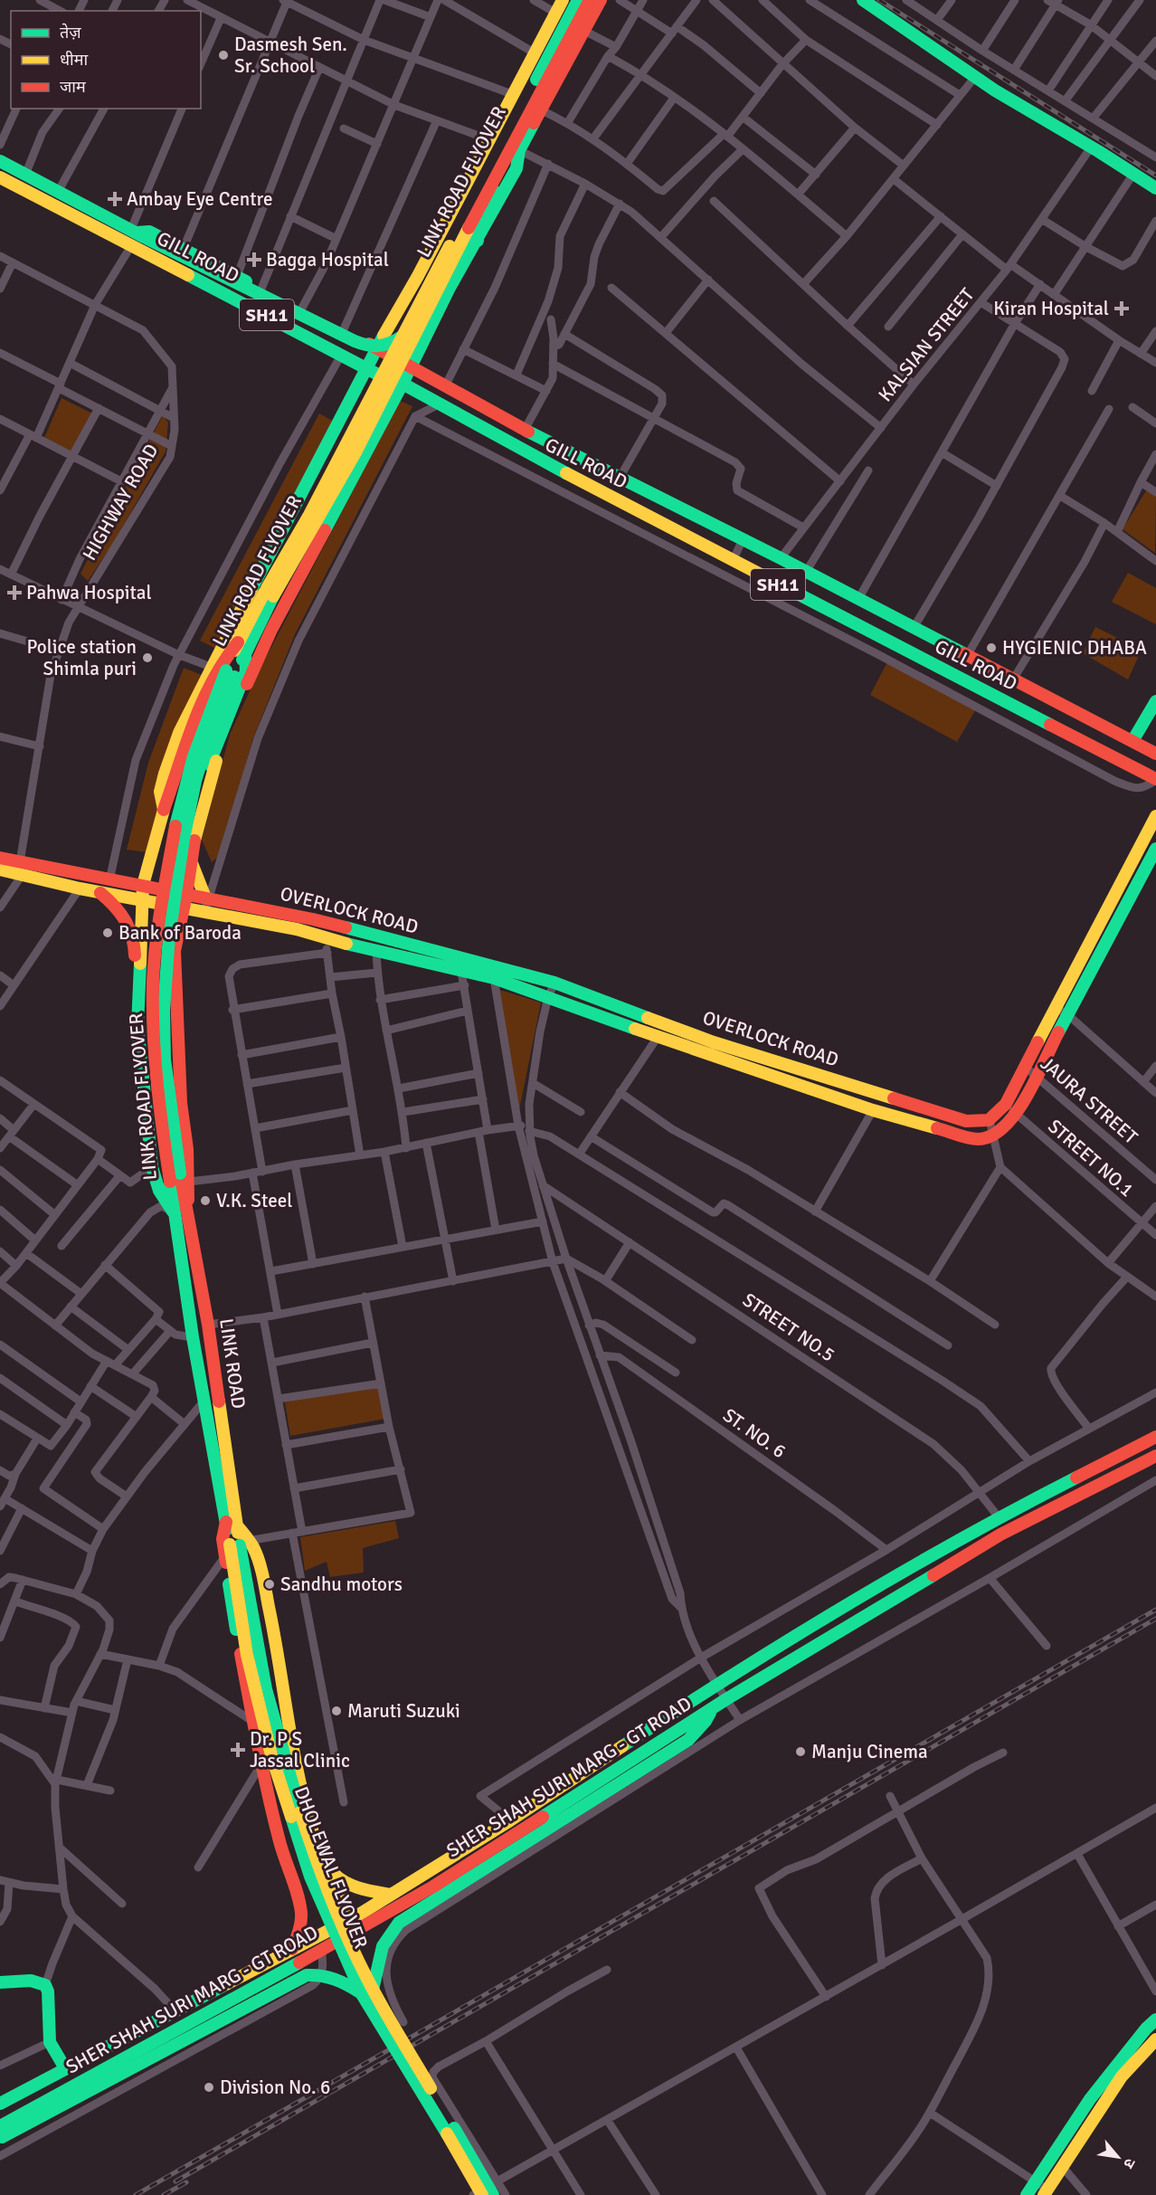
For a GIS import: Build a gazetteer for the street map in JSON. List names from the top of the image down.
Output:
{
  "streets": {
    "main road": [
      "LINK ROAD FLYOVER",
      "GILL ROAD",
      "SH11",
      "OVERLOCK ROAD",
      "LINK ROAD",
      "SHER SHAH SURI MARG - GT ROAD",
      "DHOLEWAL FLYOVER"
    ],
    "street": [
      "KALSIAN STREET",
      "HIGHWAY ROAD",
      "JAURA STREET",
      "STREET NO.1",
      "STREET NO.5",
      "ST. NO. 6"
    ]
  },
  "crossings": [
    ["LINK ROAD FLYOVER", "LINK ROAD"],
    ["GILL ROAD", "KALSIAN STREET"],
    ["HIGHWAY ROAD", "OVERLOCK ROAD"],
    ["STREET NO.5", "SHER SHAH SURI MARG - GT ROAD"],
    ["LINK ROAD", "DHOLEWAL FLYOVER"]
  ],
  "places": {
    "other": [
      "Dasmesh Sen. Sr. School",
      "HYGIENIC DHABA",
      "Police station Shimla puri",
      "Bank of Baroda",
      "V.K. Steel",
      "Sandhu motors",
      "Maruti Suzuki",
      "Manju Cinema",
      "Division No. 6"
    ],
    "health": [
      "Ambay Eye Centre",
      "Bagga Hospital",
      "Kiran Hospital",
      "Pahwa Hospital",
      "Dr. P S Jassal Clinic"
    ]
  },
  "legend": ["तेज़", "धीमा", "जाम"],
  "north": "bottom right"
}
